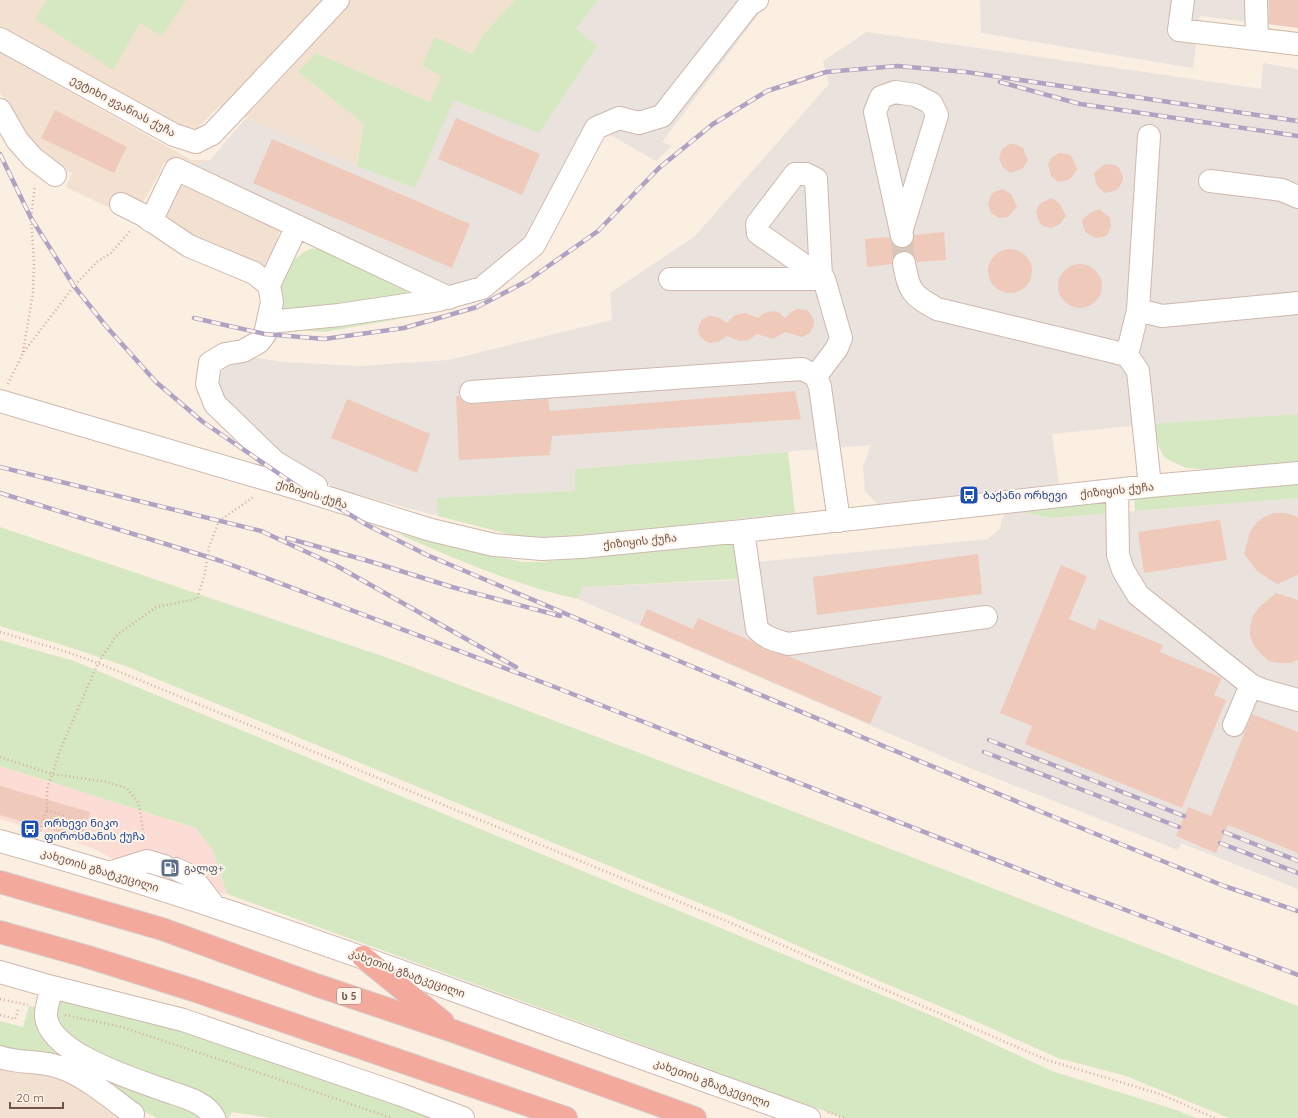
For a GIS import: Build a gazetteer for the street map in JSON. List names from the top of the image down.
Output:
{
  "streets": {
    "highway": ["ს 5"],
    "street": ["ევტიხი ჟვანიას ქუჩა", "ქიზიყის ქუჩა", "კახეთის გზატკეცილი"]
  },
  "places": {
    "bus stop": ["ბაქანი ორხევი", "ორხევი ნიკო ფიროსმანის ქუჩა"],
    "fuel station": ["გალფ+"]
  },
  "scale_bar": "20 m"
}
